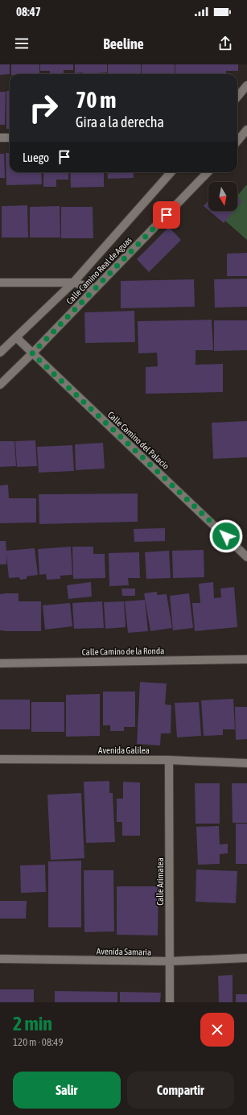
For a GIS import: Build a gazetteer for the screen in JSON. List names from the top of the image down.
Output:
{
  "streets": {
    "street": [
      "Calle Camino Real de Aguas",
      "Calle Camino del Palacio",
      "Calle Camino de la Ronda",
      "Avenida Galilea",
      "Calle Arimatea",
      "Avenida Samaria"
    ]
  },
  "crossings": [
    ["Calle Camino Real de Aguas", "Calle Camino del Palacio"],
    ["Avenida Galilea", "Calle Arimatea"],
    ["Calle Arimatea", "Avenida Samaria"]
  ],
  "north": "bottom",
  "page": {
    "status": "08:47",
    "header": "Beeline",
    "turn": ["70 m", "Gira a la derecha"],
    "then": "Luego",
    "heading": ["2 min", "120 m · 08:49"],
    "buttons": ["Salir", "Compartir"]
  }
}
